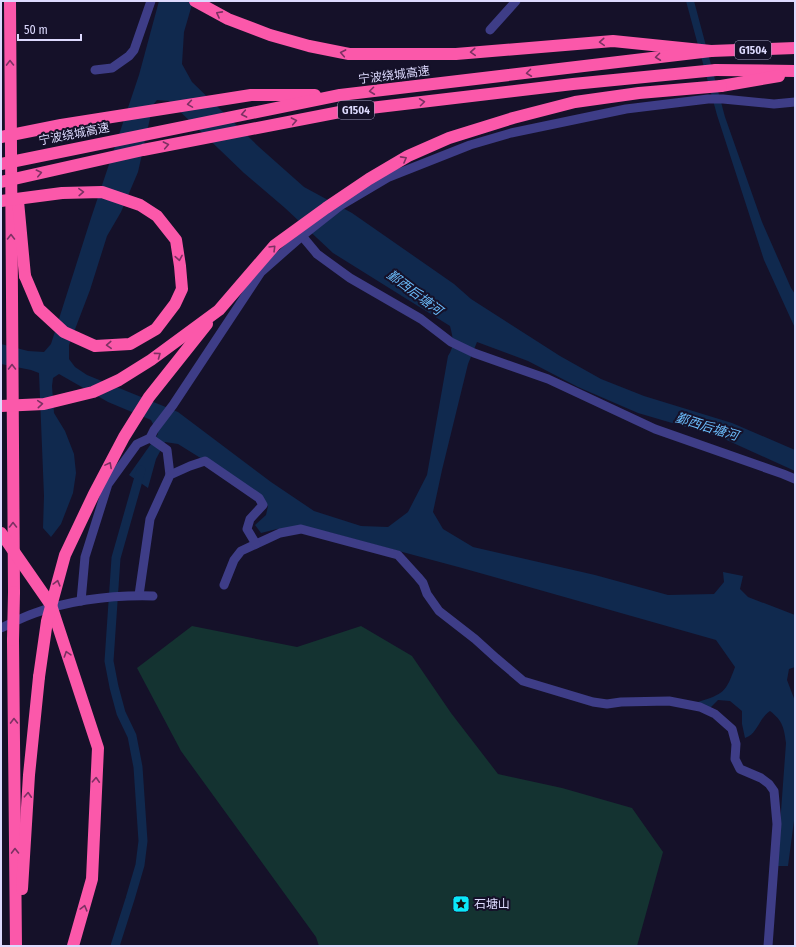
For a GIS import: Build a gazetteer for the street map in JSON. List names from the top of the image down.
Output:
{
  "streets": {
    "highway": ["G1504", "宁波绕城高速"]
  },
  "water": ["鄞西后塘河"],
  "places": {
    "place": ["石塘山"]
  },
  "scale_bar": "50 m"
}
